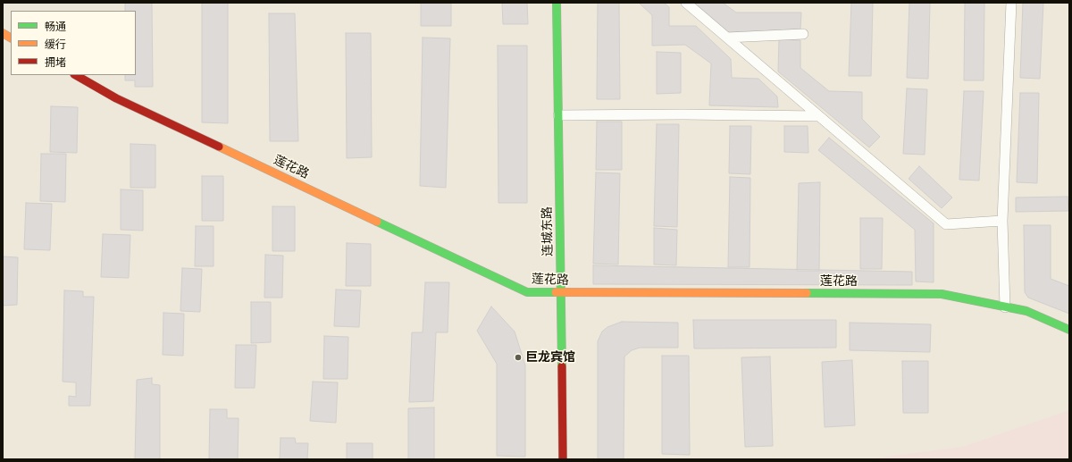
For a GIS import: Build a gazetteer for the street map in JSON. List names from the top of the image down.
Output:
{
  "streets": {
    "main road": ["莲花路", "连城东路"]
  },
  "crossings": [
    ["莲花路", "连城东路"]
  ],
  "places": ["巨龙宾馆"],
  "legend": ["畅通", "缓行", "拥堵"]
}
